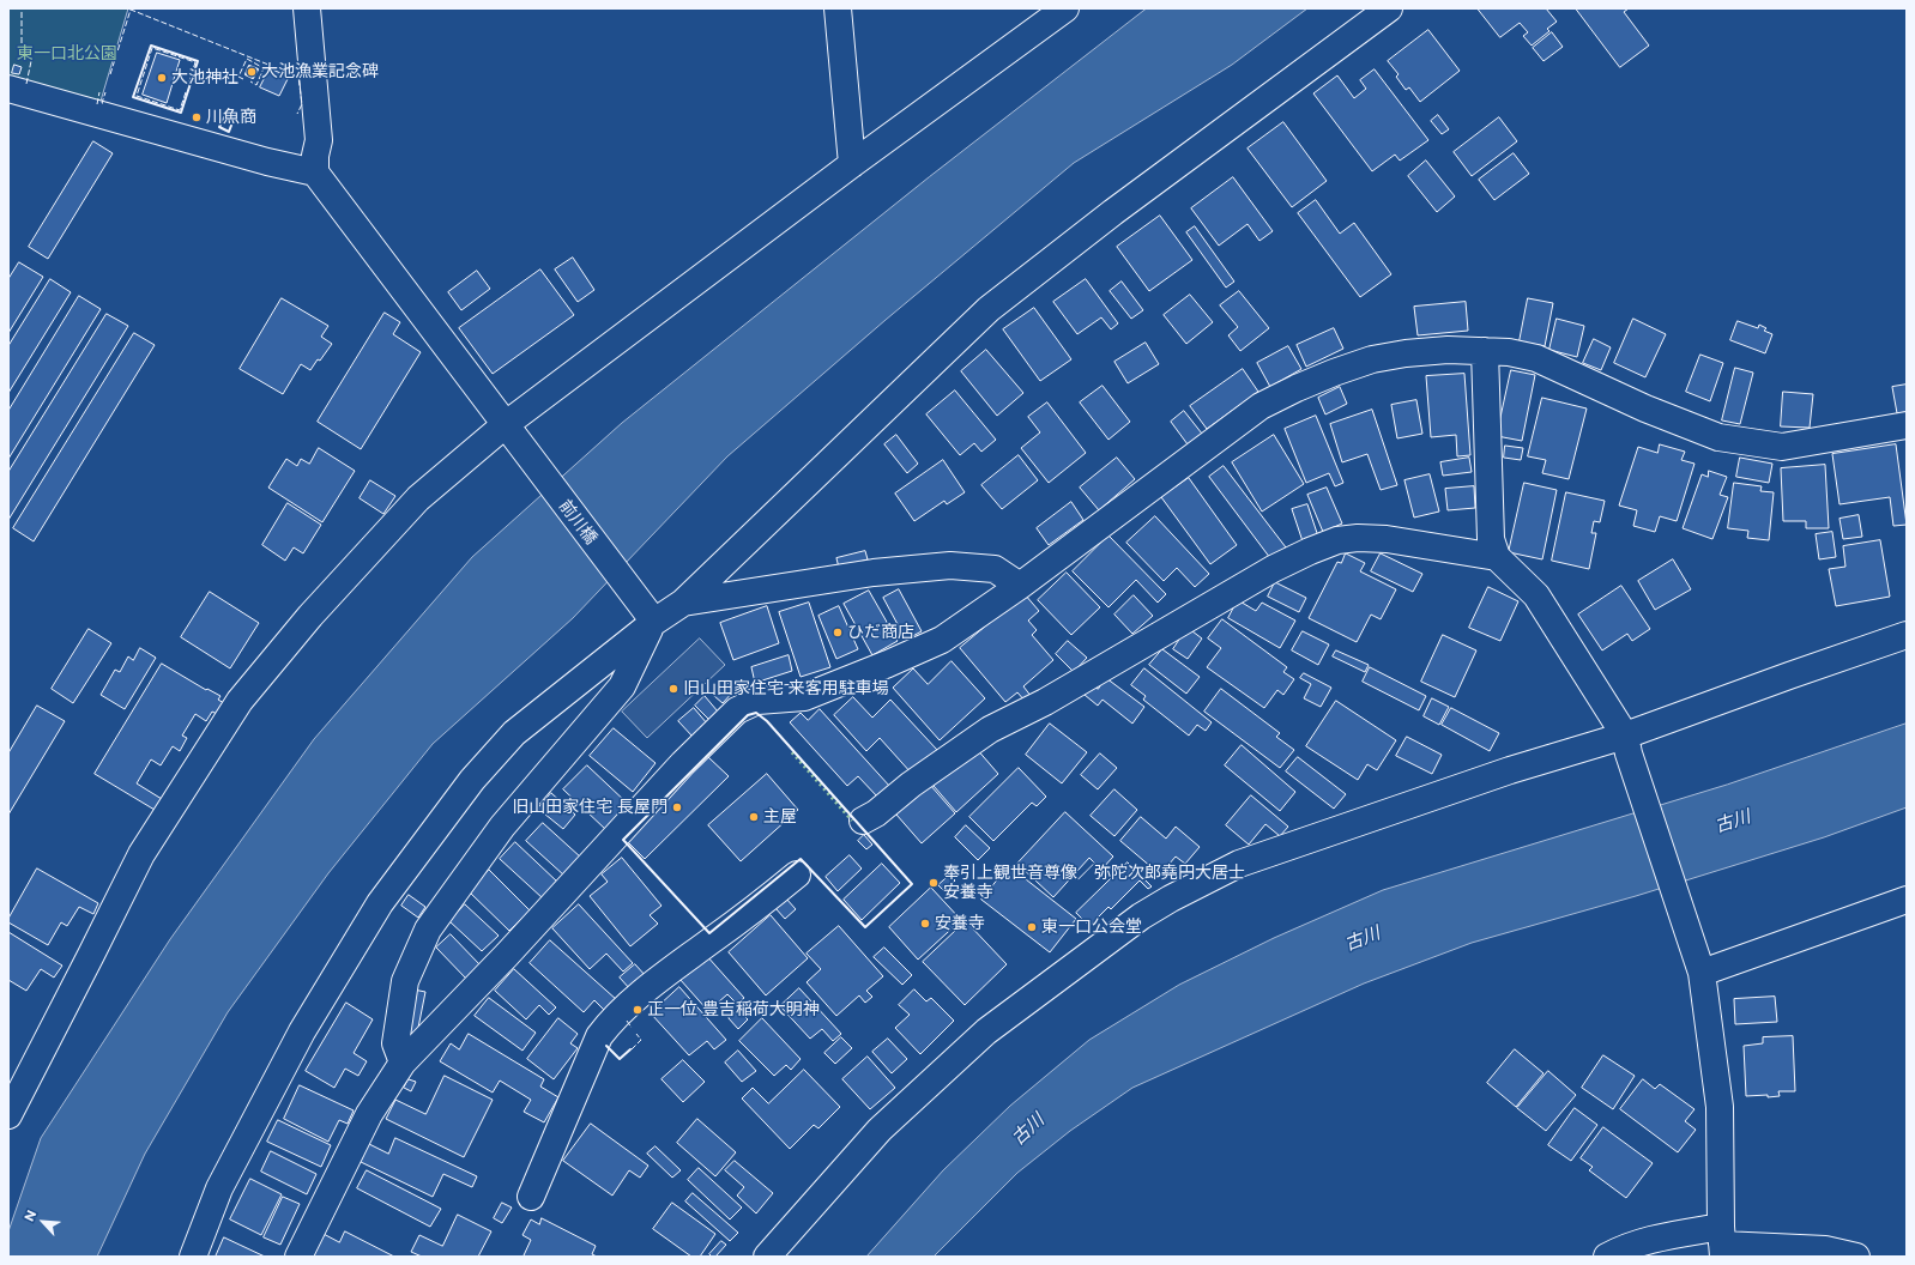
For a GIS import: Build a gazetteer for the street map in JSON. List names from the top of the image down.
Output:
{
  "streets": {
    "street": ["前川橋"]
  },
  "water": ["古川"],
  "parks": ["東一口北公園"],
  "places": [
    "大池漁業記念碑",
    "大池神社",
    "川魚商",
    "ひだ商店",
    "旧山田家住宅 来客用駐車場",
    "旧山田家住宅 長屋門",
    "主屋",
    "奉引上観世音尊像／弥陀次郎堯円大居士 安養寺",
    "安養寺",
    "東一口公会堂",
    "正一位 豊吉稲荷大明神"
  ],
  "north": "top left"
}
